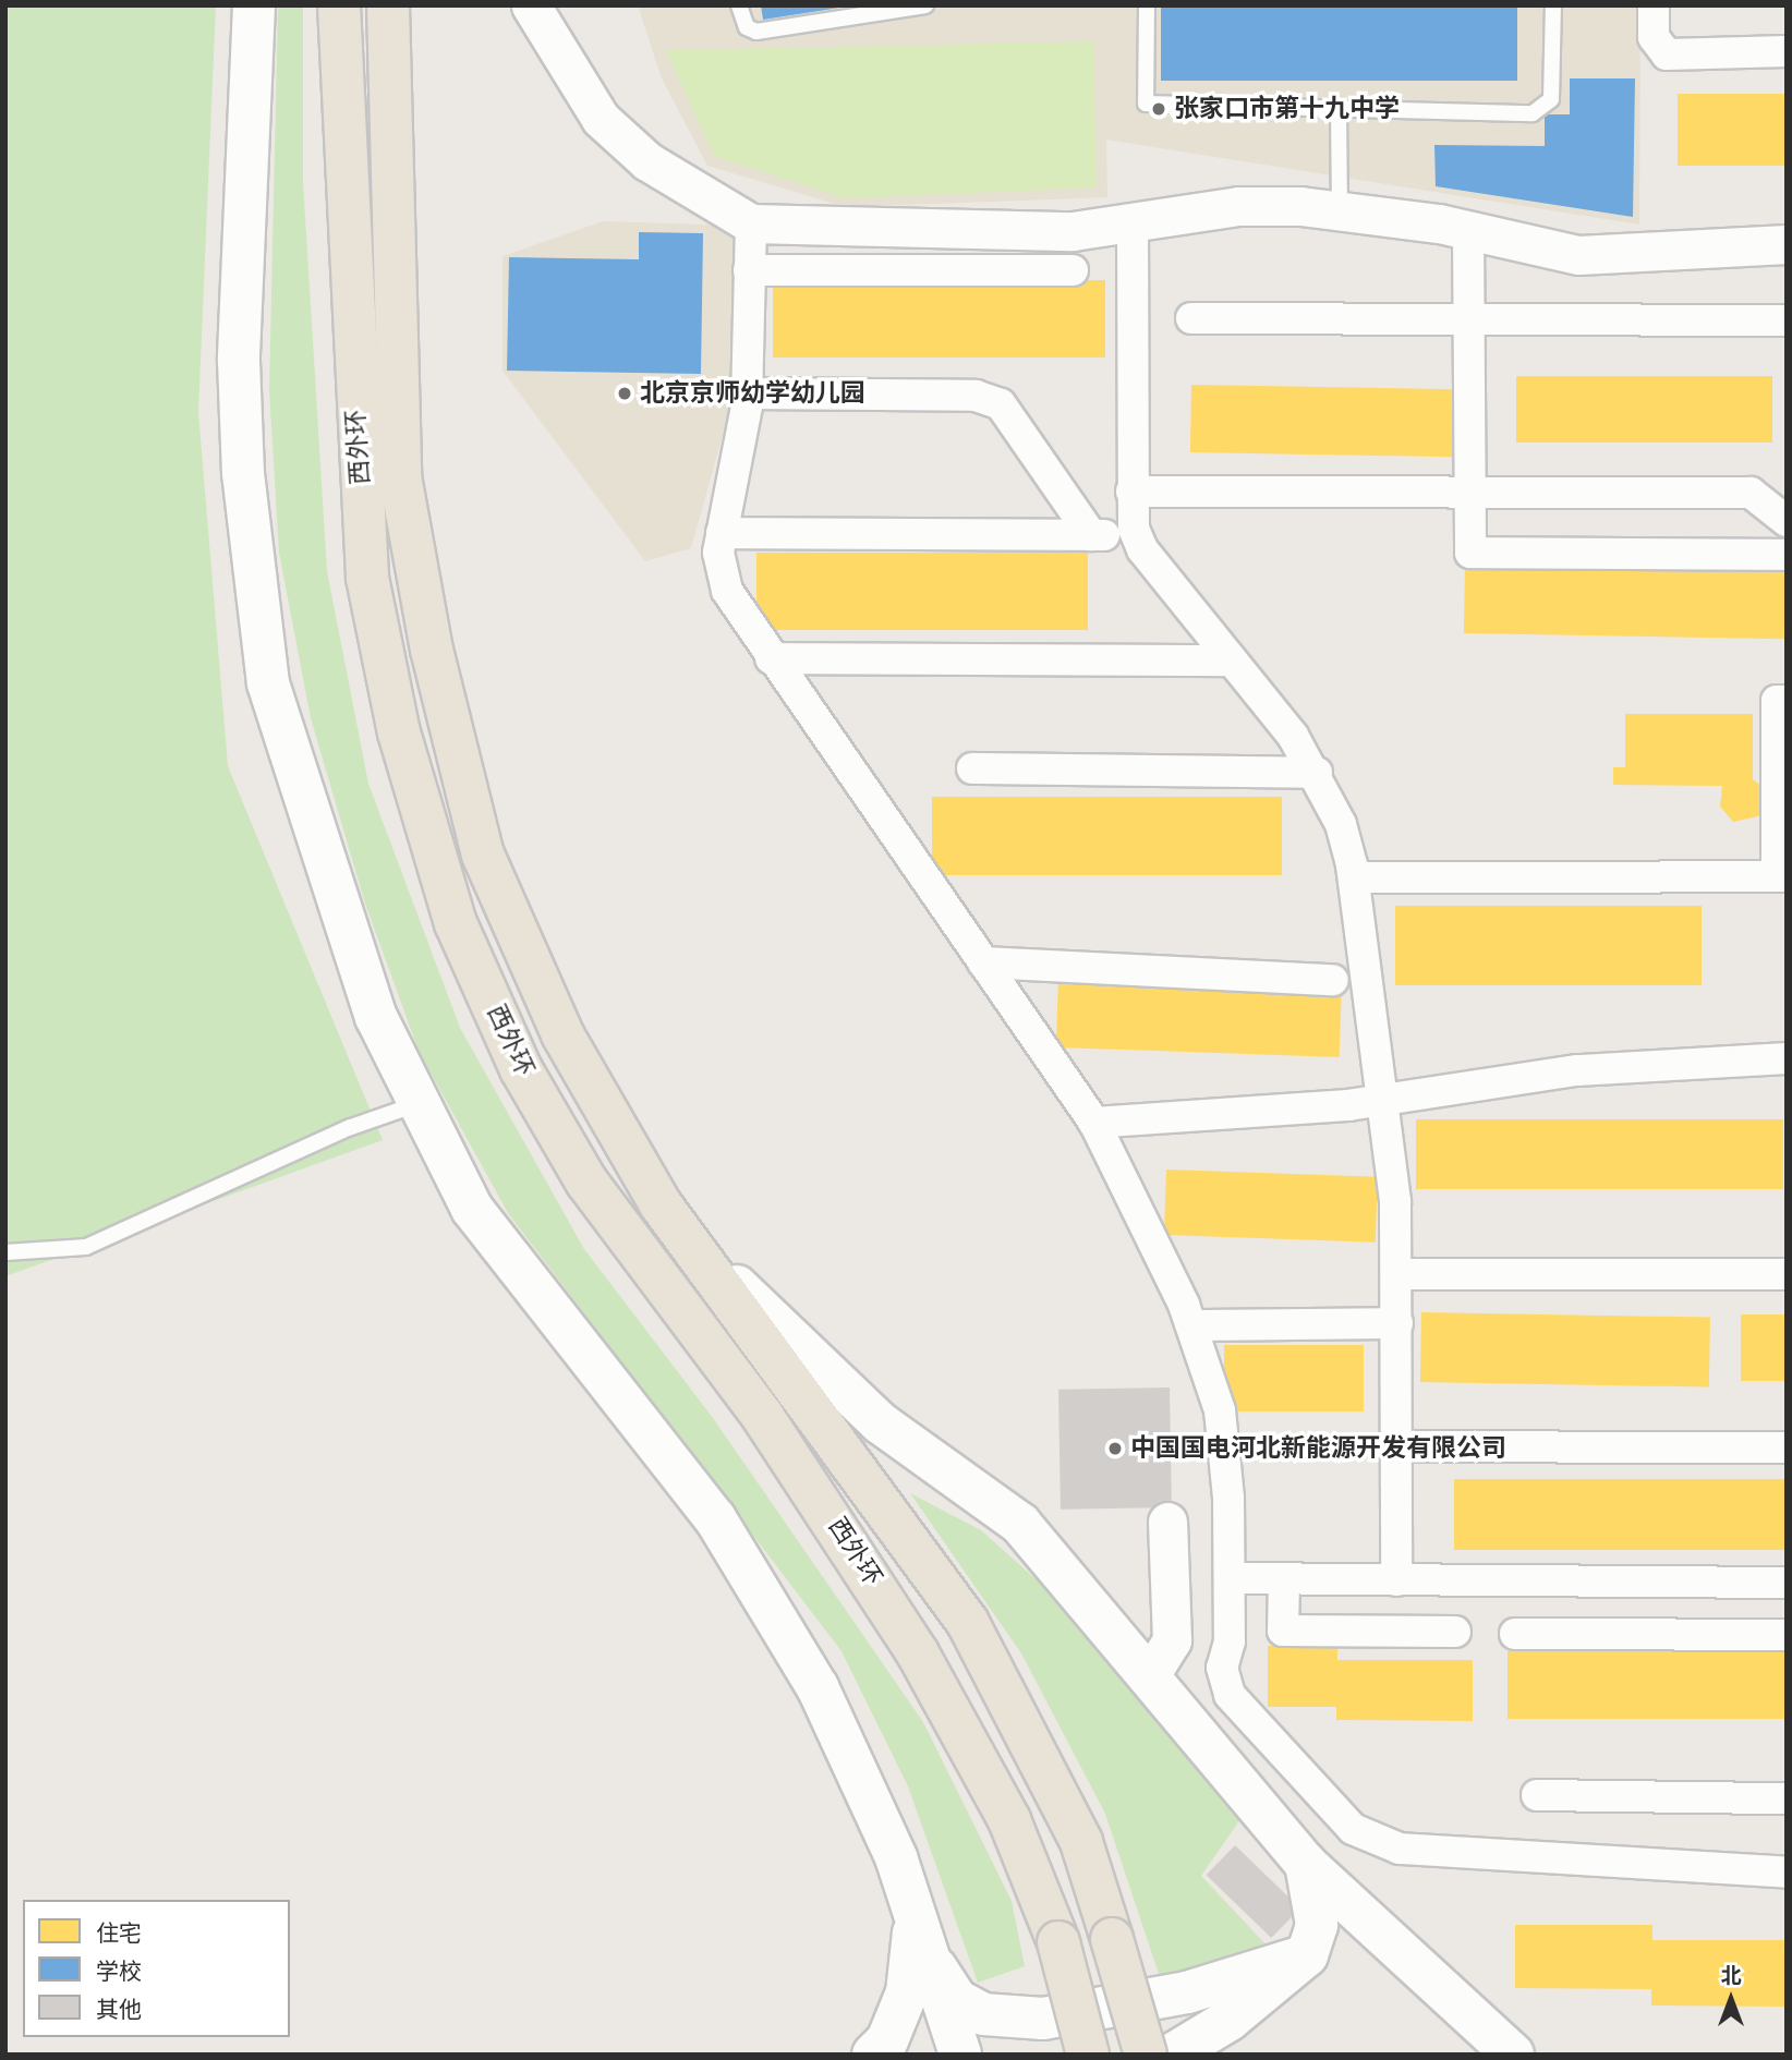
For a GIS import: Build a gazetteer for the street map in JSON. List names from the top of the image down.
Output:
{
  "streets": {
    "highway": ["西外环"]
  },
  "places": ["张家口市第十九中学", "北京京师幼学幼儿园", "中国国电河北新能源开发有限公司"],
  "legend": ["住宅", "学校", "其他"],
  "north": "top"
}
